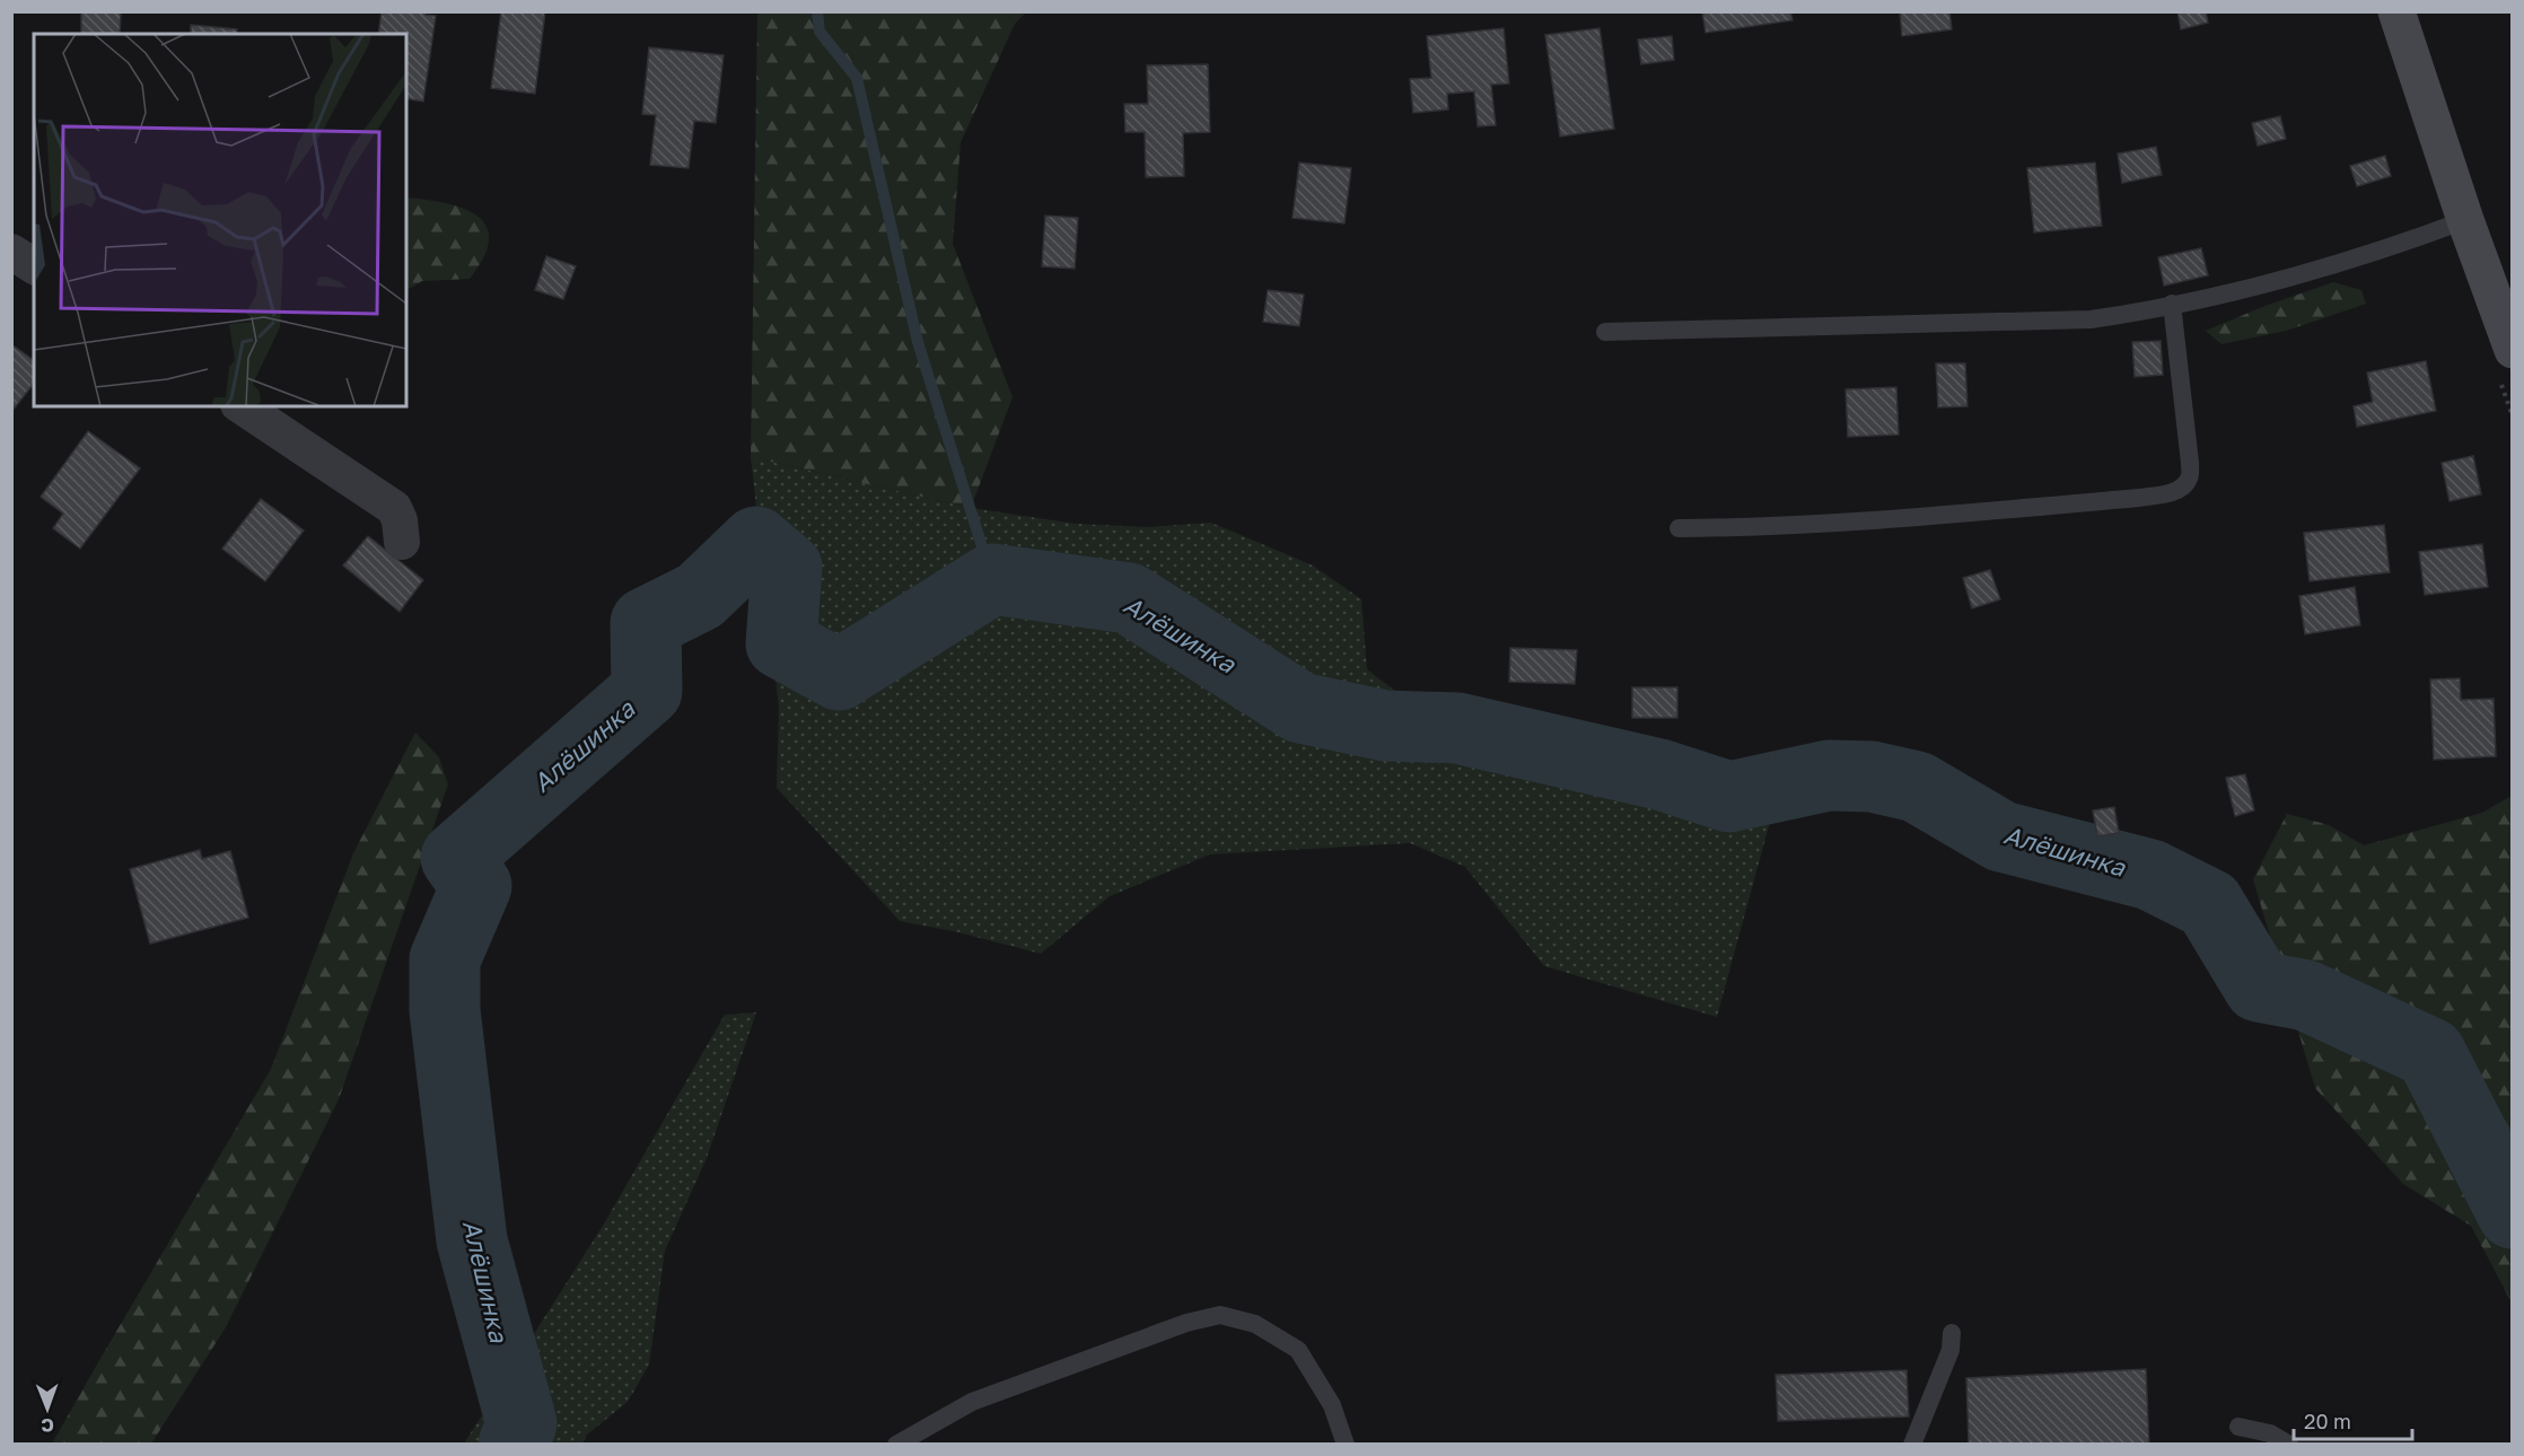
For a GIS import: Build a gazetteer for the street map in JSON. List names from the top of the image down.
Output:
{
  "water": ["Алёшинка"],
  "scale_bar": "20 m",
  "north": "bottom"
}
